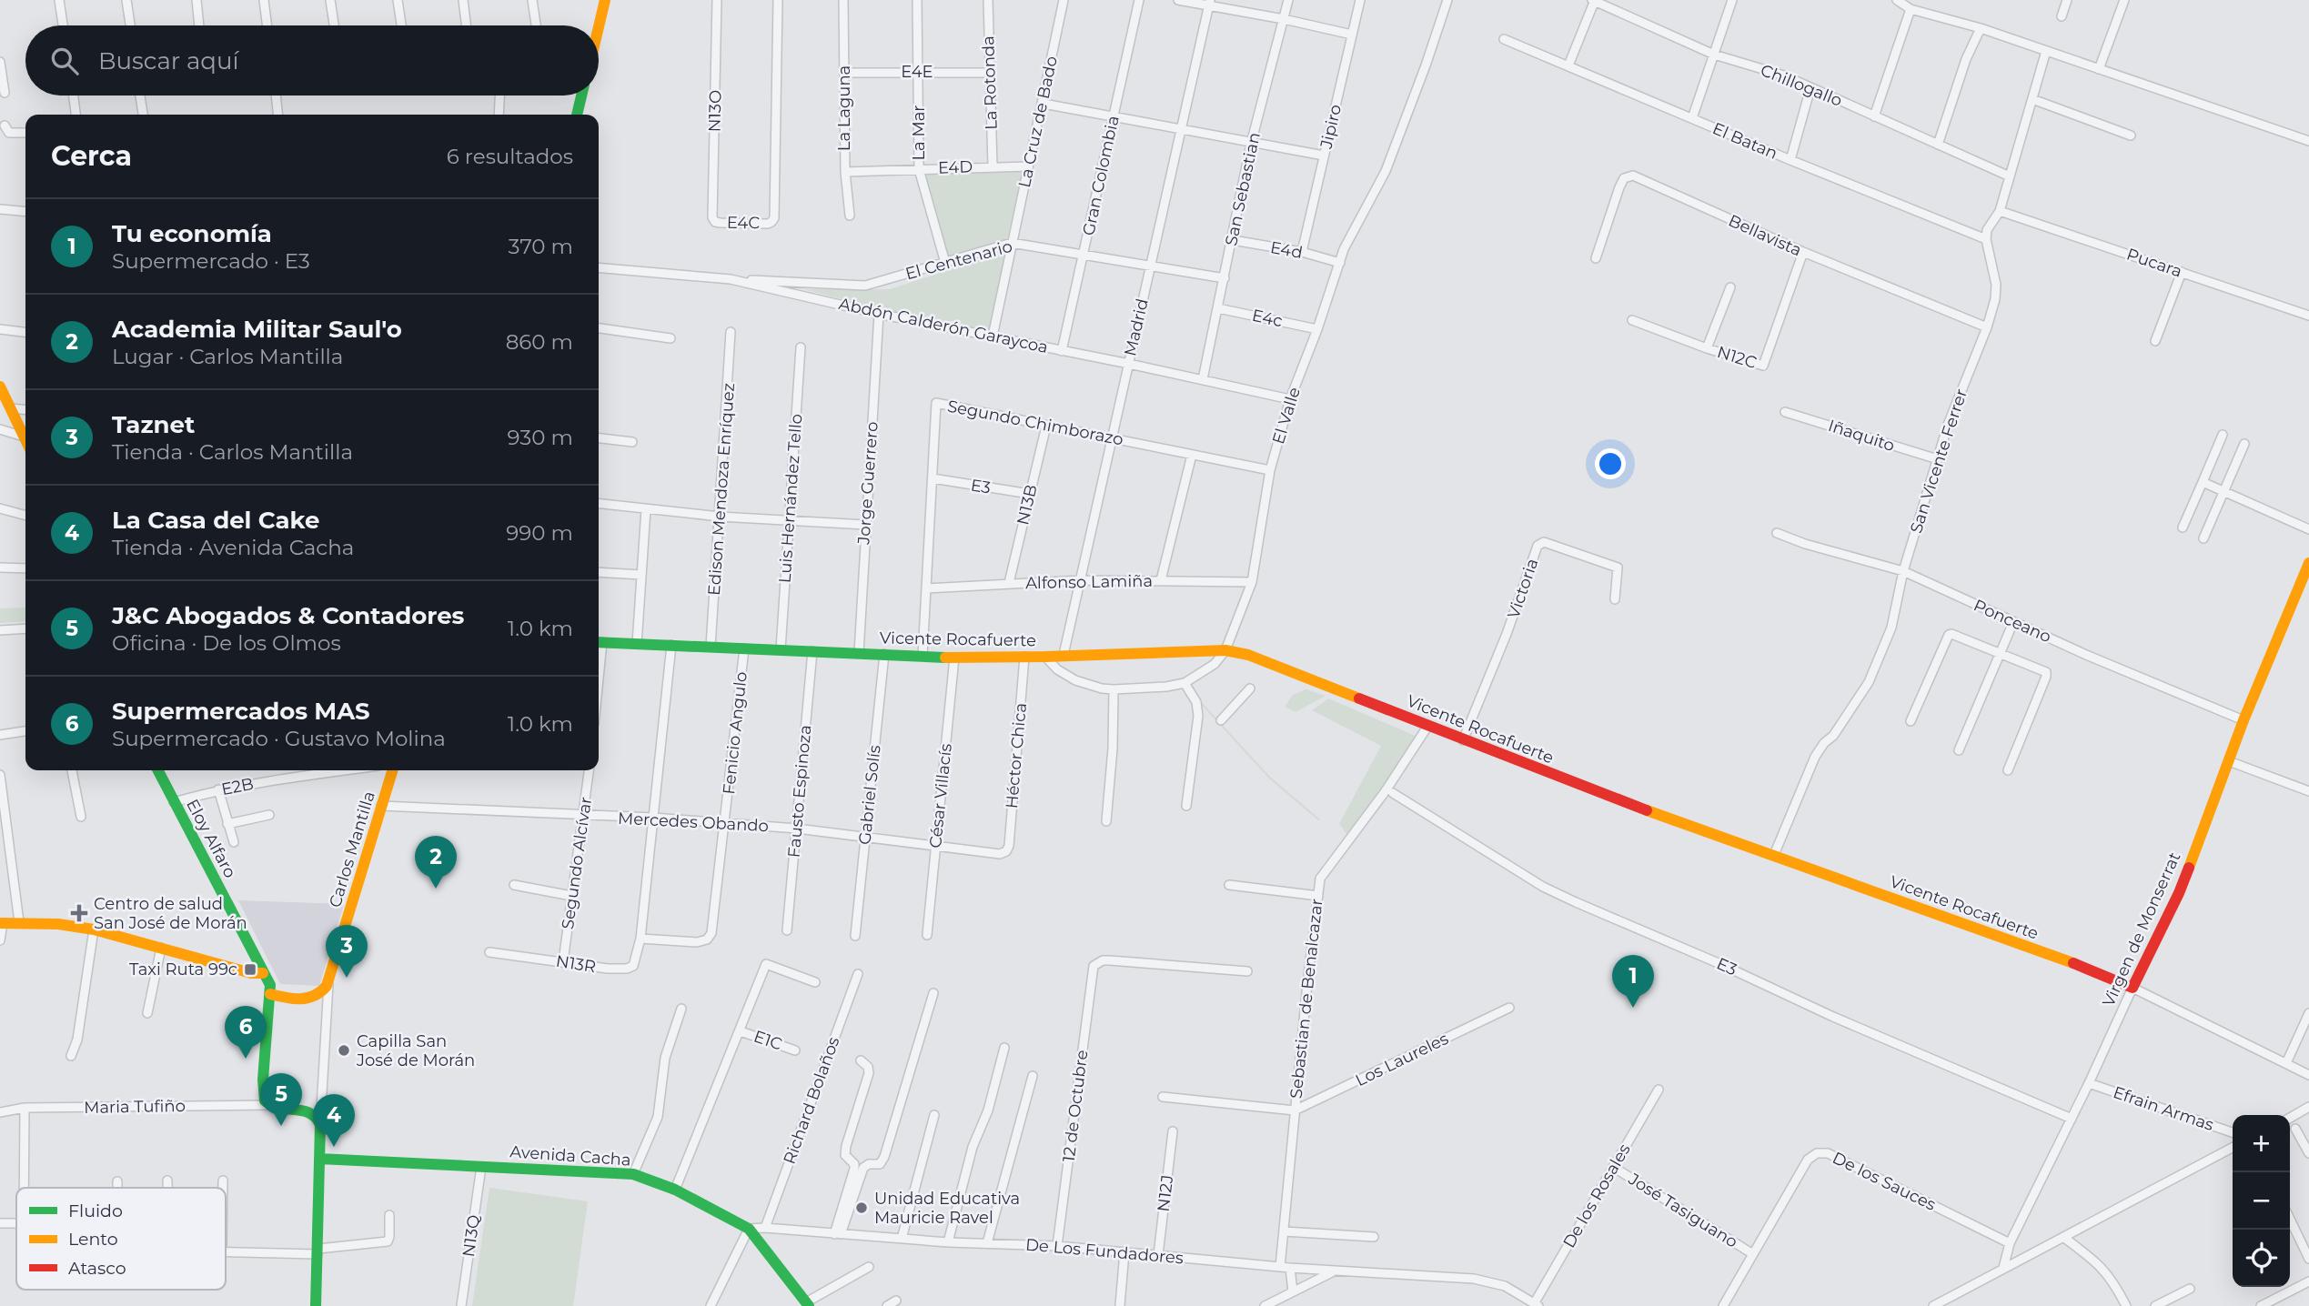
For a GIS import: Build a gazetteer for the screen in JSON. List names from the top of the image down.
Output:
{
  "streets": {
    "street": [
      "E4E",
      "La Rotonda",
      "Chillogallo",
      "La Laguna",
      "N13O",
      "La Cruz de Bado",
      "Jipiro",
      "La Mar",
      "El Batan",
      "E4D",
      "Gran Colombia",
      "San Sebastian",
      "E4C",
      "Bellavista",
      "E4d",
      "El Centenario",
      "Pucara",
      "E4c",
      "Abdón Calderón Garaycoa",
      "Madrid",
      "N12C",
      "El Valle",
      "Segundo Chimborazo",
      "Iñaquito",
      "San Vicente Ferrer",
      "Jorge Guerrero",
      "E3",
      "Edison Mendoza Enríquez",
      "Luis Hernández Tello",
      "N13B",
      "Alfonso Lamiña",
      "Victoria",
      "Ponceano",
      "Vicente Rocafuerte",
      "Fenicio Angulo",
      "Héctor Chica",
      "E2B",
      "Fausto Espinoza",
      "Gabriel Solís",
      "César Villacís",
      "Mercedes Obando",
      "Eloy Alfaro",
      "Carlos Mantilla",
      "Segundo Alcívar",
      "Virgen de Monserrat",
      "N13R",
      "Sebastian de Benalcazar",
      "E1C",
      "Los Laureles",
      "Richard Bolaños",
      "12 de Octubre",
      "Maria Tufiño",
      "Efrain Armas",
      "Avenida Cacha",
      "De los Sauces",
      "N12J",
      "De los Rosales",
      "José Tasiguano",
      "N13Q",
      "De Los Fundadores"
    ]
  },
  "crossings": [
    ["E4E", "La Rotonda"],
    ["E4E", "La Laguna"],
    ["E4E", "La Mar"],
    ["La Rotonda", "E4D"],
    ["La Laguna", "E4D"],
    ["N13O", "E4C"],
    ["La Cruz de Bado", "E4D"],
    ["La Cruz de Bado", "El Centenario"],
    ["La Cruz de Bado", "Abdón Calderón Garaycoa"],
    ["Jipiro", "E4d"],
    ["La Mar", "E4D"],
    ["La Mar", "El Centenario"],
    ["El Batan", "San Vicente Ferrer"],
    ["Gran Colombia", "El Centenario"],
    ["Gran Colombia", "Abdón Calderón Garaycoa"],
    ["San Sebastian", "E4d"],
    ["San Sebastian", "El Centenario"],
    ["San Sebastian", "E4c"],
    ["San Sebastian", "Abdón Calderón Garaycoa"],
    ["Bellavista", "N12C"],
    ["Bellavista", "San Vicente Ferrer"],
    ["E4d", "El Valle"],
    ["El Centenario", "Abdón Calderón Garaycoa"],
    ["El Centenario", "Madrid"],
    ["E4c", "El Valle"],
    ["Abdón Calderón Garaycoa", "Madrid"],
    ["Abdón Calderón Garaycoa", "El Valle"],
    ["Abdón Calderón Garaycoa", "Jorge Guerrero"],
    ["Madrid", "Segundo Chimborazo"],
    ["Madrid", "Alfonso Lamiña"],
    ["Madrid", "Vicente Rocafuerte"],
    ["El Valle", "Segundo Chimborazo"],
    ["El Valle", "Alfonso Lamiña"],
    ["El Valle", "Vicente Rocafuerte"],
    ["Segundo Chimborazo", "E3"],
    ["Segundo Chimborazo", "N13B"],
    ["Segundo Chimborazo", "Alfonso Lamiña"],
    ["Segundo Chimborazo", "Vicente Rocafuerte"],
    ["Iñaquito", "San Vicente Ferrer"],
    ["San Vicente Ferrer", "Ponceano"],
    ["San Vicente Ferrer", "Vicente Rocafuerte"],
    ["Jorge Guerrero", "Vicente Rocafuerte"],
    ["E3", "N13B"],
    ["E3", "Virgen de Monserrat"],
    ["Edison Mendoza Enríquez", "Vicente Rocafuerte"],
    ["Luis Hernández Tello", "Vicente Rocafuerte"],
    ["N13B", "Alfonso Lamiña"],
    ["Victoria", "Vicente Rocafuerte"],
    ["Ponceano", "Virgen de Monserrat"],
    ["Vicente Rocafuerte", "Fenicio Angulo"],
    ["Vicente Rocafuerte", "Héctor Chica"],
    ["Vicente Rocafuerte", "Fausto Espinoza"],
    ["Vicente Rocafuerte", "Gabriel Solís"],
    ["Vicente Rocafuerte", "César Villacís"],
    ["Vicente Rocafuerte", "Virgen de Monserrat"],
    ["Vicente Rocafuerte", "Sebastian de Benalcazar"],
    ["Fenicio Angulo", "Mercedes Obando"],
    ["Fenicio Angulo", "N13R"],
    ["Héctor Chica", "Mercedes Obando"],
    ["E2B", "Eloy Alfaro"],
    ["Fausto Espinoza", "Mercedes Obando"],
    ["Gabriel Solís", "Mercedes Obando"],
    ["César Villacís", "Mercedes Obando"],
    ["Mercedes Obando", "Carlos Mantilla"],
    ["Mercedes Obando", "Segundo Alcívar"],
    ["Segundo Alcívar", "N13R"],
    ["Virgen de Monserrat", "Efrain Armas"],
    ["Virgen de Monserrat", "De los Sauces"],
    ["Sebastian de Benalcazar", "Los Laureles"],
    ["Sebastian de Benalcazar", "De Los Fundadores"],
    ["Richard Bolaños", "De Los Fundadores"],
    ["12 de Octubre", "De Los Fundadores"],
    ["Avenida Cacha", "N13Q"],
    ["Avenida Cacha", "De Los Fundadores"],
    ["De los Sauces", "José Tasiguano"],
    ["N12J", "De Los Fundadores"],
    ["De los Rosales", "José Tasiguano"],
    ["De los Rosales", "De Los Fundadores"]
  ],
  "places": {
    "health": ["Centro de salud San José de Morán"],
    "transit": ["Taxi Ruta 99c"],
    "other": ["Capilla San José de Morán", "Unidad Educativa Mauricie Ravel"]
  },
  "legend": ["Fluido", "Lento", "Atasco"],
  "page": {
    "search": "Buscar aquí",
    "heading": ["Cerca", "6 resultados"],
    "list": [
      {
        "mark": "1",
        "name": "Tu economía",
        "note": "Supermercado · E3",
        "value": "370 m"
      },
      {
        "mark": "2",
        "name": "Academia Militar Saul'o",
        "note": "Lugar · Carlos Mantilla",
        "value": "860 m"
      },
      {
        "mark": "3",
        "name": "Taznet",
        "note": "Tienda · Carlos Mantilla",
        "value": "930 m"
      },
      {
        "mark": "4",
        "name": "La Casa del Cake",
        "note": "Tienda · Avenida Cacha",
        "value": "990 m"
      },
      {
        "mark": "5",
        "name": "J&C Abogados & Contadores",
        "note": "Oficina · De los Olmos",
        "value": "1.0 km"
      },
      {
        "mark": "6",
        "name": "Supermercados MAS",
        "note": "Supermercado · Gustavo Molina",
        "value": "1.0 km"
      }
    ],
    "pins": [
      "2",
      "3",
      "1",
      "6",
      "5",
      "4"
    ],
    "map_buttons": ["+", "−"]
  }
}
